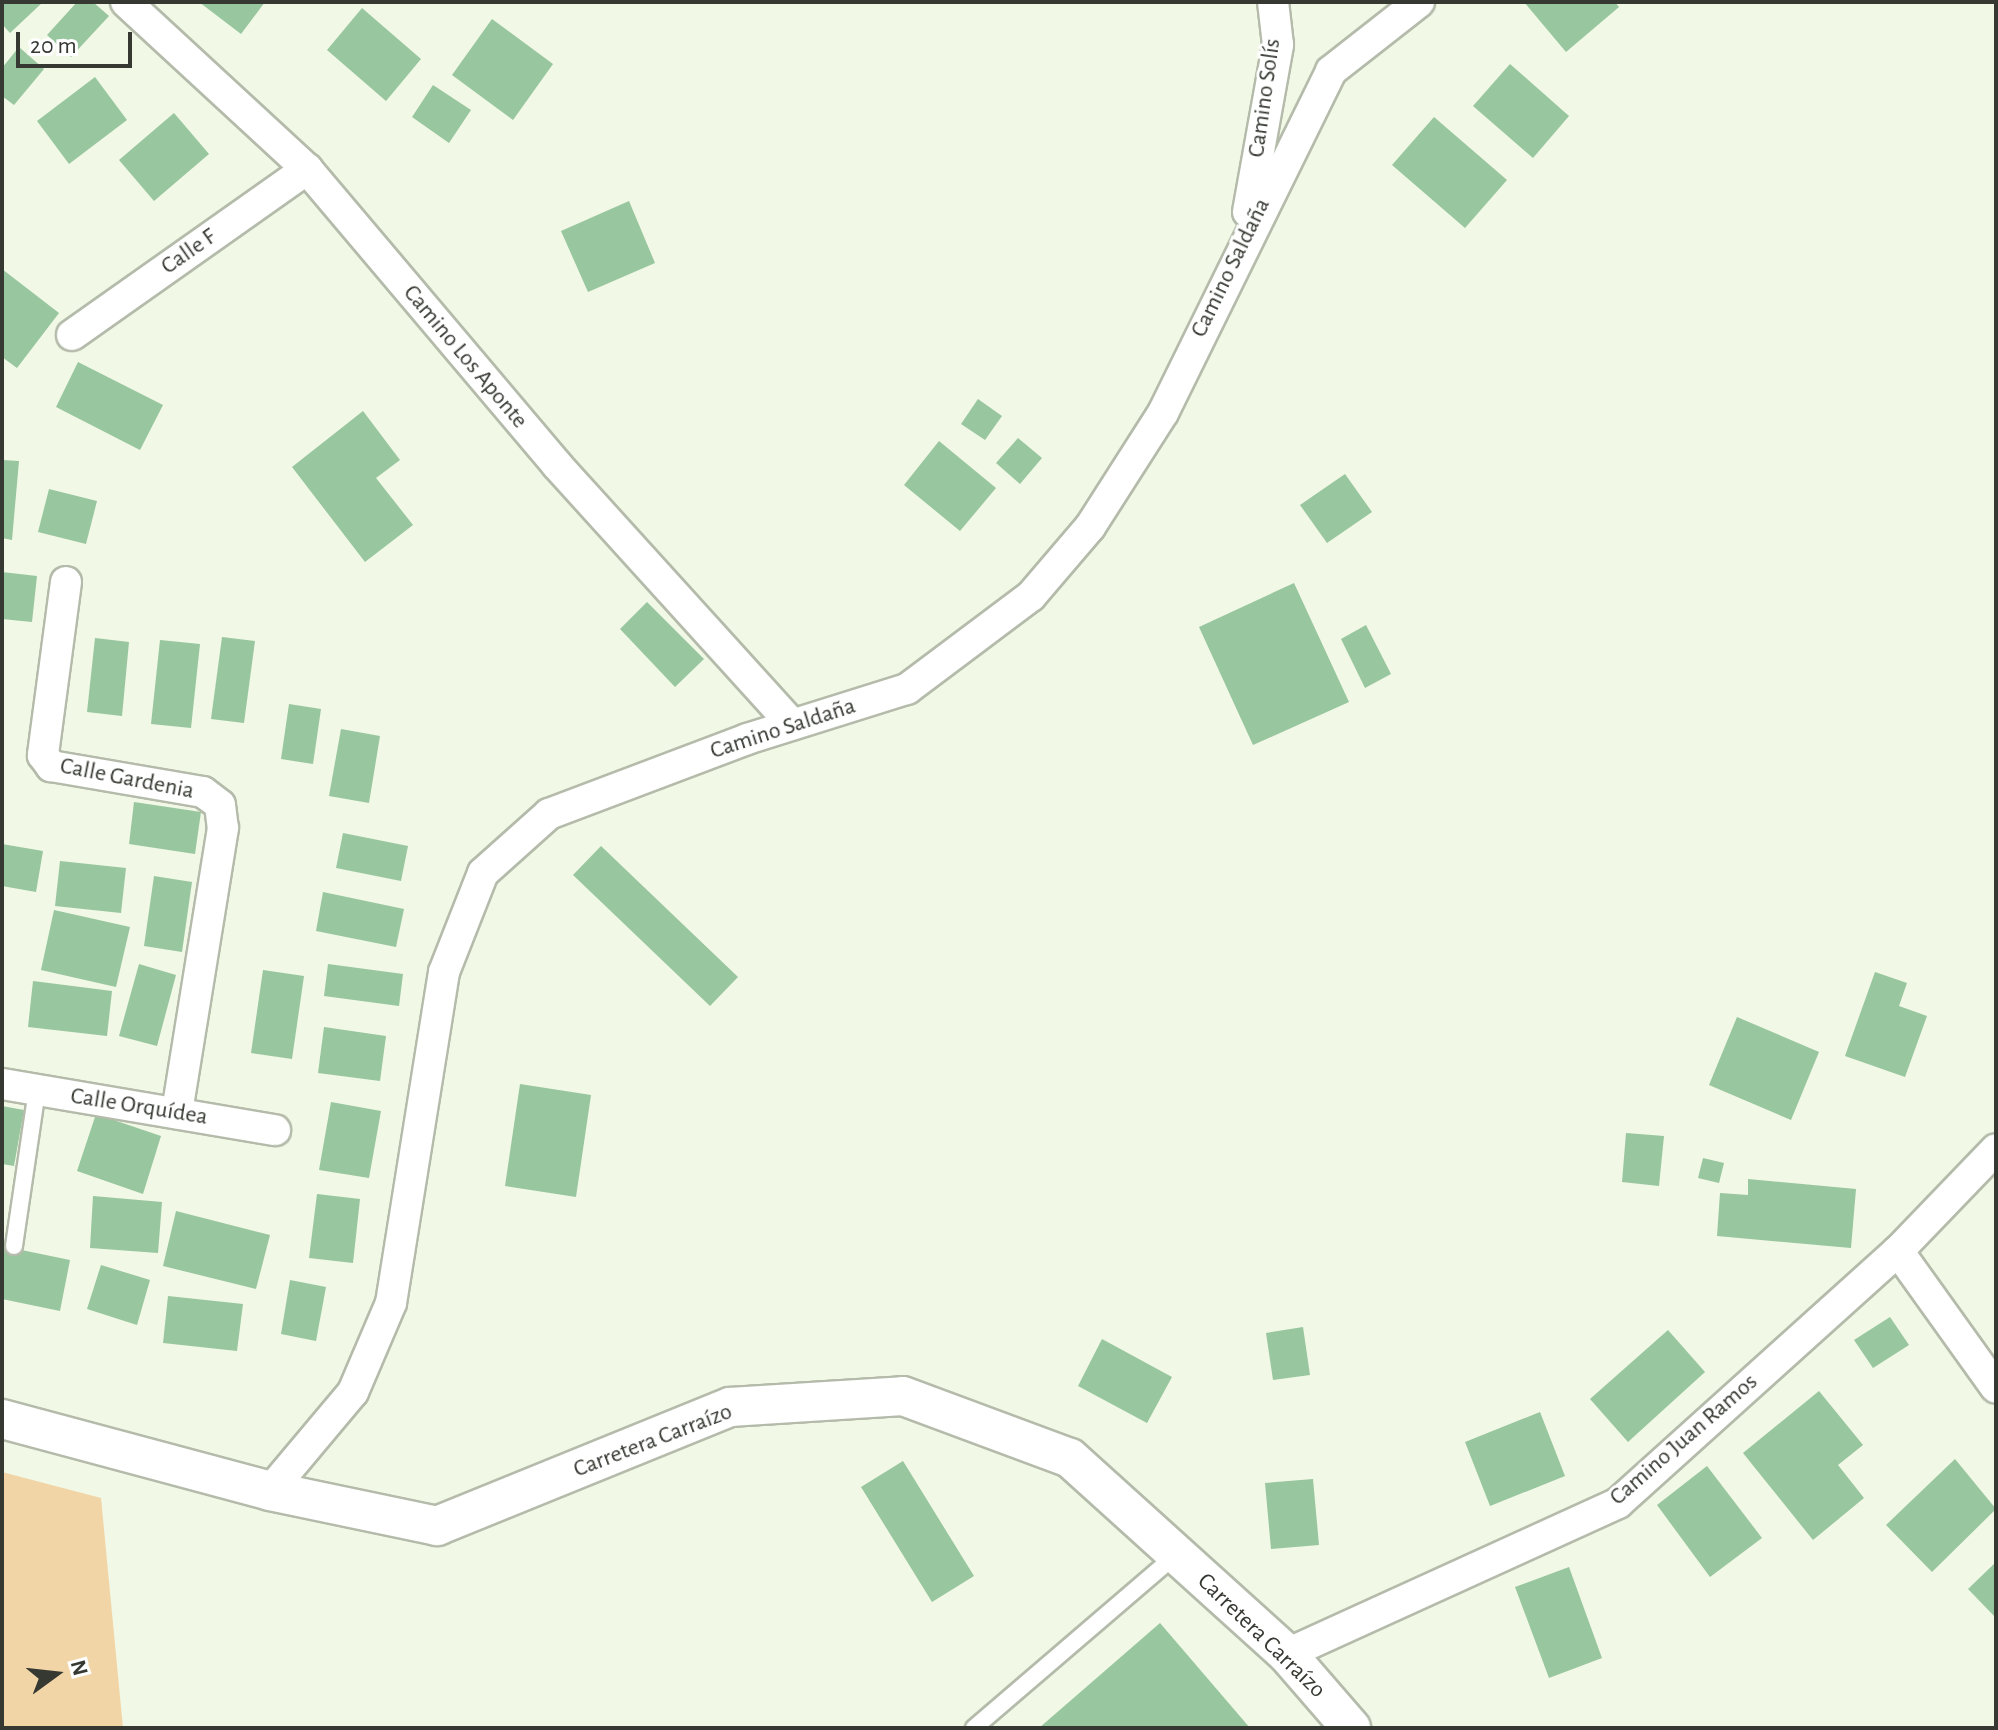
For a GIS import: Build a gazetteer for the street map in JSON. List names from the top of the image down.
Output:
{
  "streets": {
    "street": [
      "Camino Solís",
      "Calle F",
      "Camino Saldaña",
      "Camino Los Aponte",
      "Calle Gardenia",
      "Calle Orquídea",
      "Camino Juan Ramos",
      "Carretera Carraízo"
    ]
  },
  "crossings": [
    ["Camino Solís", "Camino Saldaña"],
    ["Calle F", "Camino Los Aponte"],
    ["Camino Saldaña", "Camino Los Aponte"],
    ["Camino Saldaña", "Carretera Carraízo"],
    ["Calle Gardenia", "Calle Orquídea"],
    ["Camino Juan Ramos", "Carretera Carraízo"]
  ],
  "scale_bar": "20 m",
  "north": "right"
}
